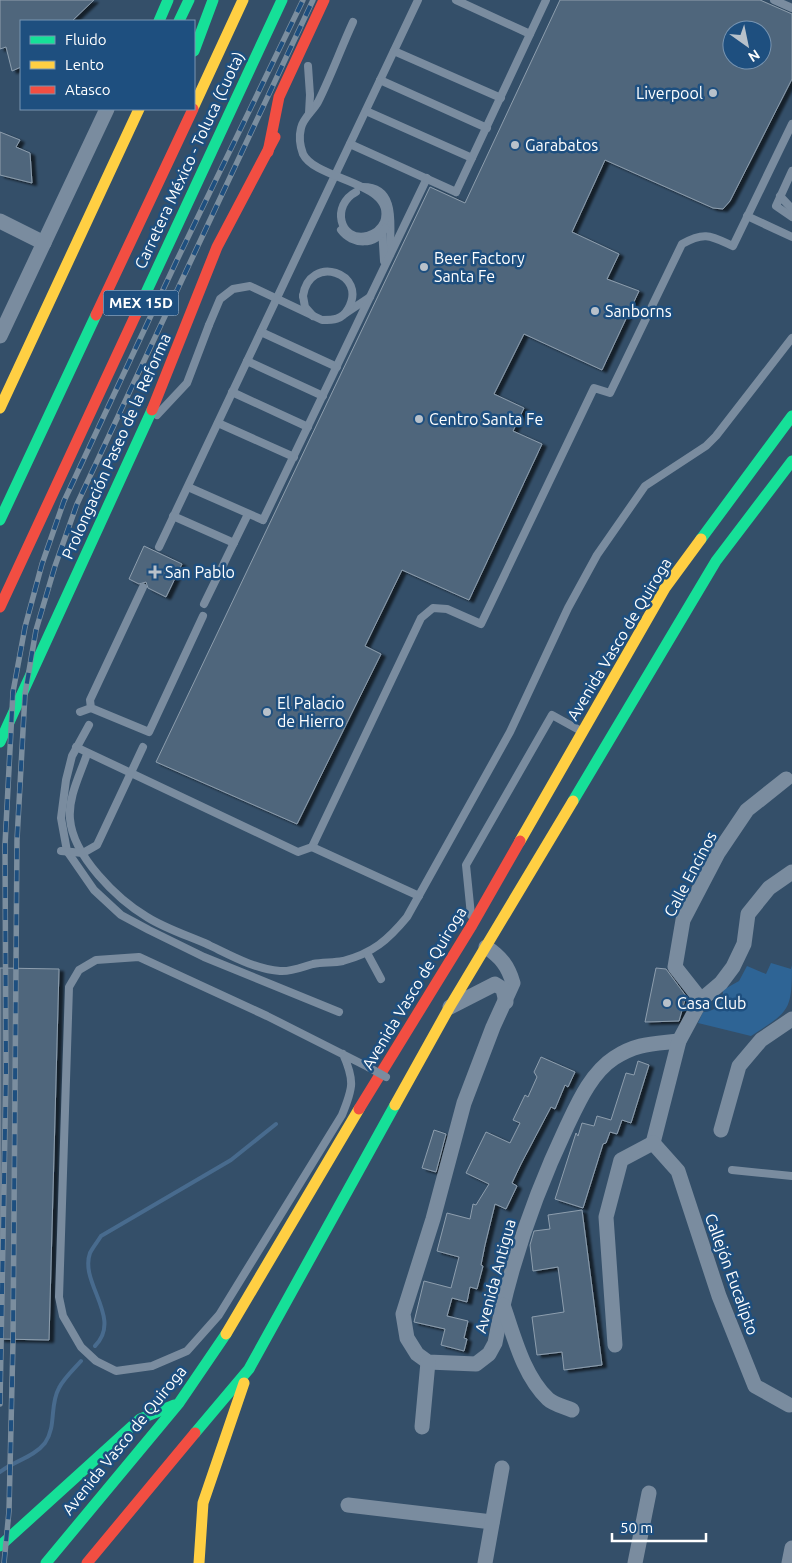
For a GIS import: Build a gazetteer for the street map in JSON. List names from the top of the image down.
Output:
{
  "streets": {
    "main road": [
      "Carretera México - Toluca (Cuota)",
      "MEX 15D",
      "Prolongación Paseo de la Reforma",
      "Avenida Vasco de Quiroga"
    ],
    "street": ["Calle Encinos", "Callejón Eucalipto", "Avenida Antigua"]
  },
  "places": {
    "other": [
      "Liverpool",
      "Garabatos",
      "Beer Factory Santa Fe",
      "Sanborns",
      "Centro Santa Fe",
      "El Palacio de Hierro",
      "Casa Club"
    ],
    "health": ["San Pablo"]
  },
  "legend": ["Fluido", "Lento", "Atasco"],
  "scale_bar": "50 m",
  "north": "bottom right"
}
